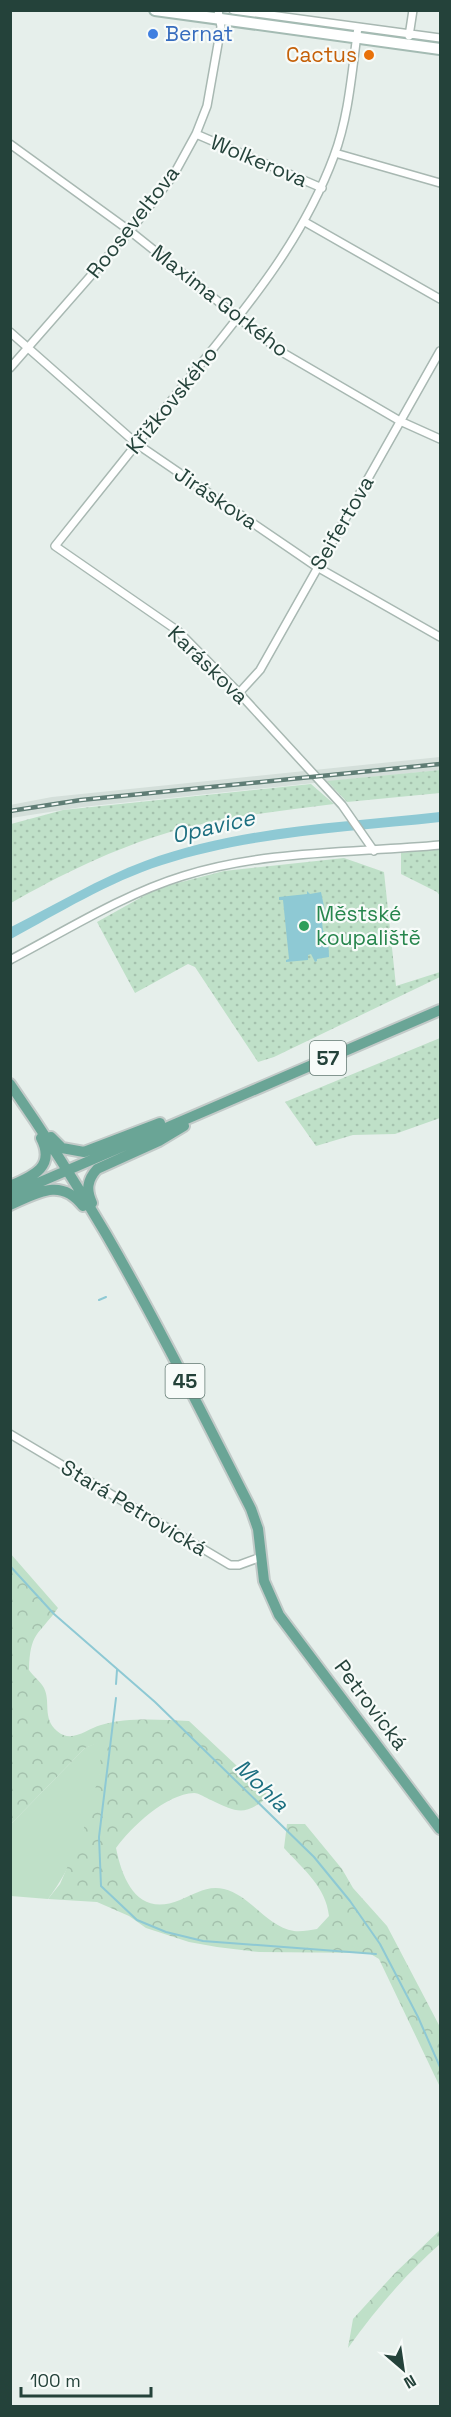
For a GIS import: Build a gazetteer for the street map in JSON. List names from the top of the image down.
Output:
{
  "streets": {
    "main road": ["57", "45", "Petrovická"],
    "street": [
      "Wolkerova",
      "Rooseveltova",
      "Maxima Gorkého",
      "Křižkovského",
      "Jiráskova",
      "Seifertova",
      "Karáskova",
      "Stará Petrovická"
    ]
  },
  "crossings": [
    ["Wolkerova", "Rooseveltova"],
    ["Wolkerova", "Křižkovského"],
    ["Rooseveltova", "Maxima Gorkého"],
    ["Rooseveltova", "Jiráskova"],
    ["Maxima Gorkého", "Křižkovského"],
    ["Maxima Gorkého", "Seifertova"],
    ["Křižkovského", "Jiráskova"],
    ["Křižkovského", "Karáskova"],
    ["Jiráskova", "Seifertova"],
    ["Seifertova", "Karáskova"],
    ["57", "45"],
    ["45", "Stará Petrovická"],
    ["45", "Petrovická"],
    ["Stará Petrovická", "Petrovická"]
  ],
  "water": ["Opavice", "Mohla"],
  "places": ["Bernat", "Cactus", "Městské koupaliště"],
  "scale_bar": "100 m",
  "north": "bottom right"
}
